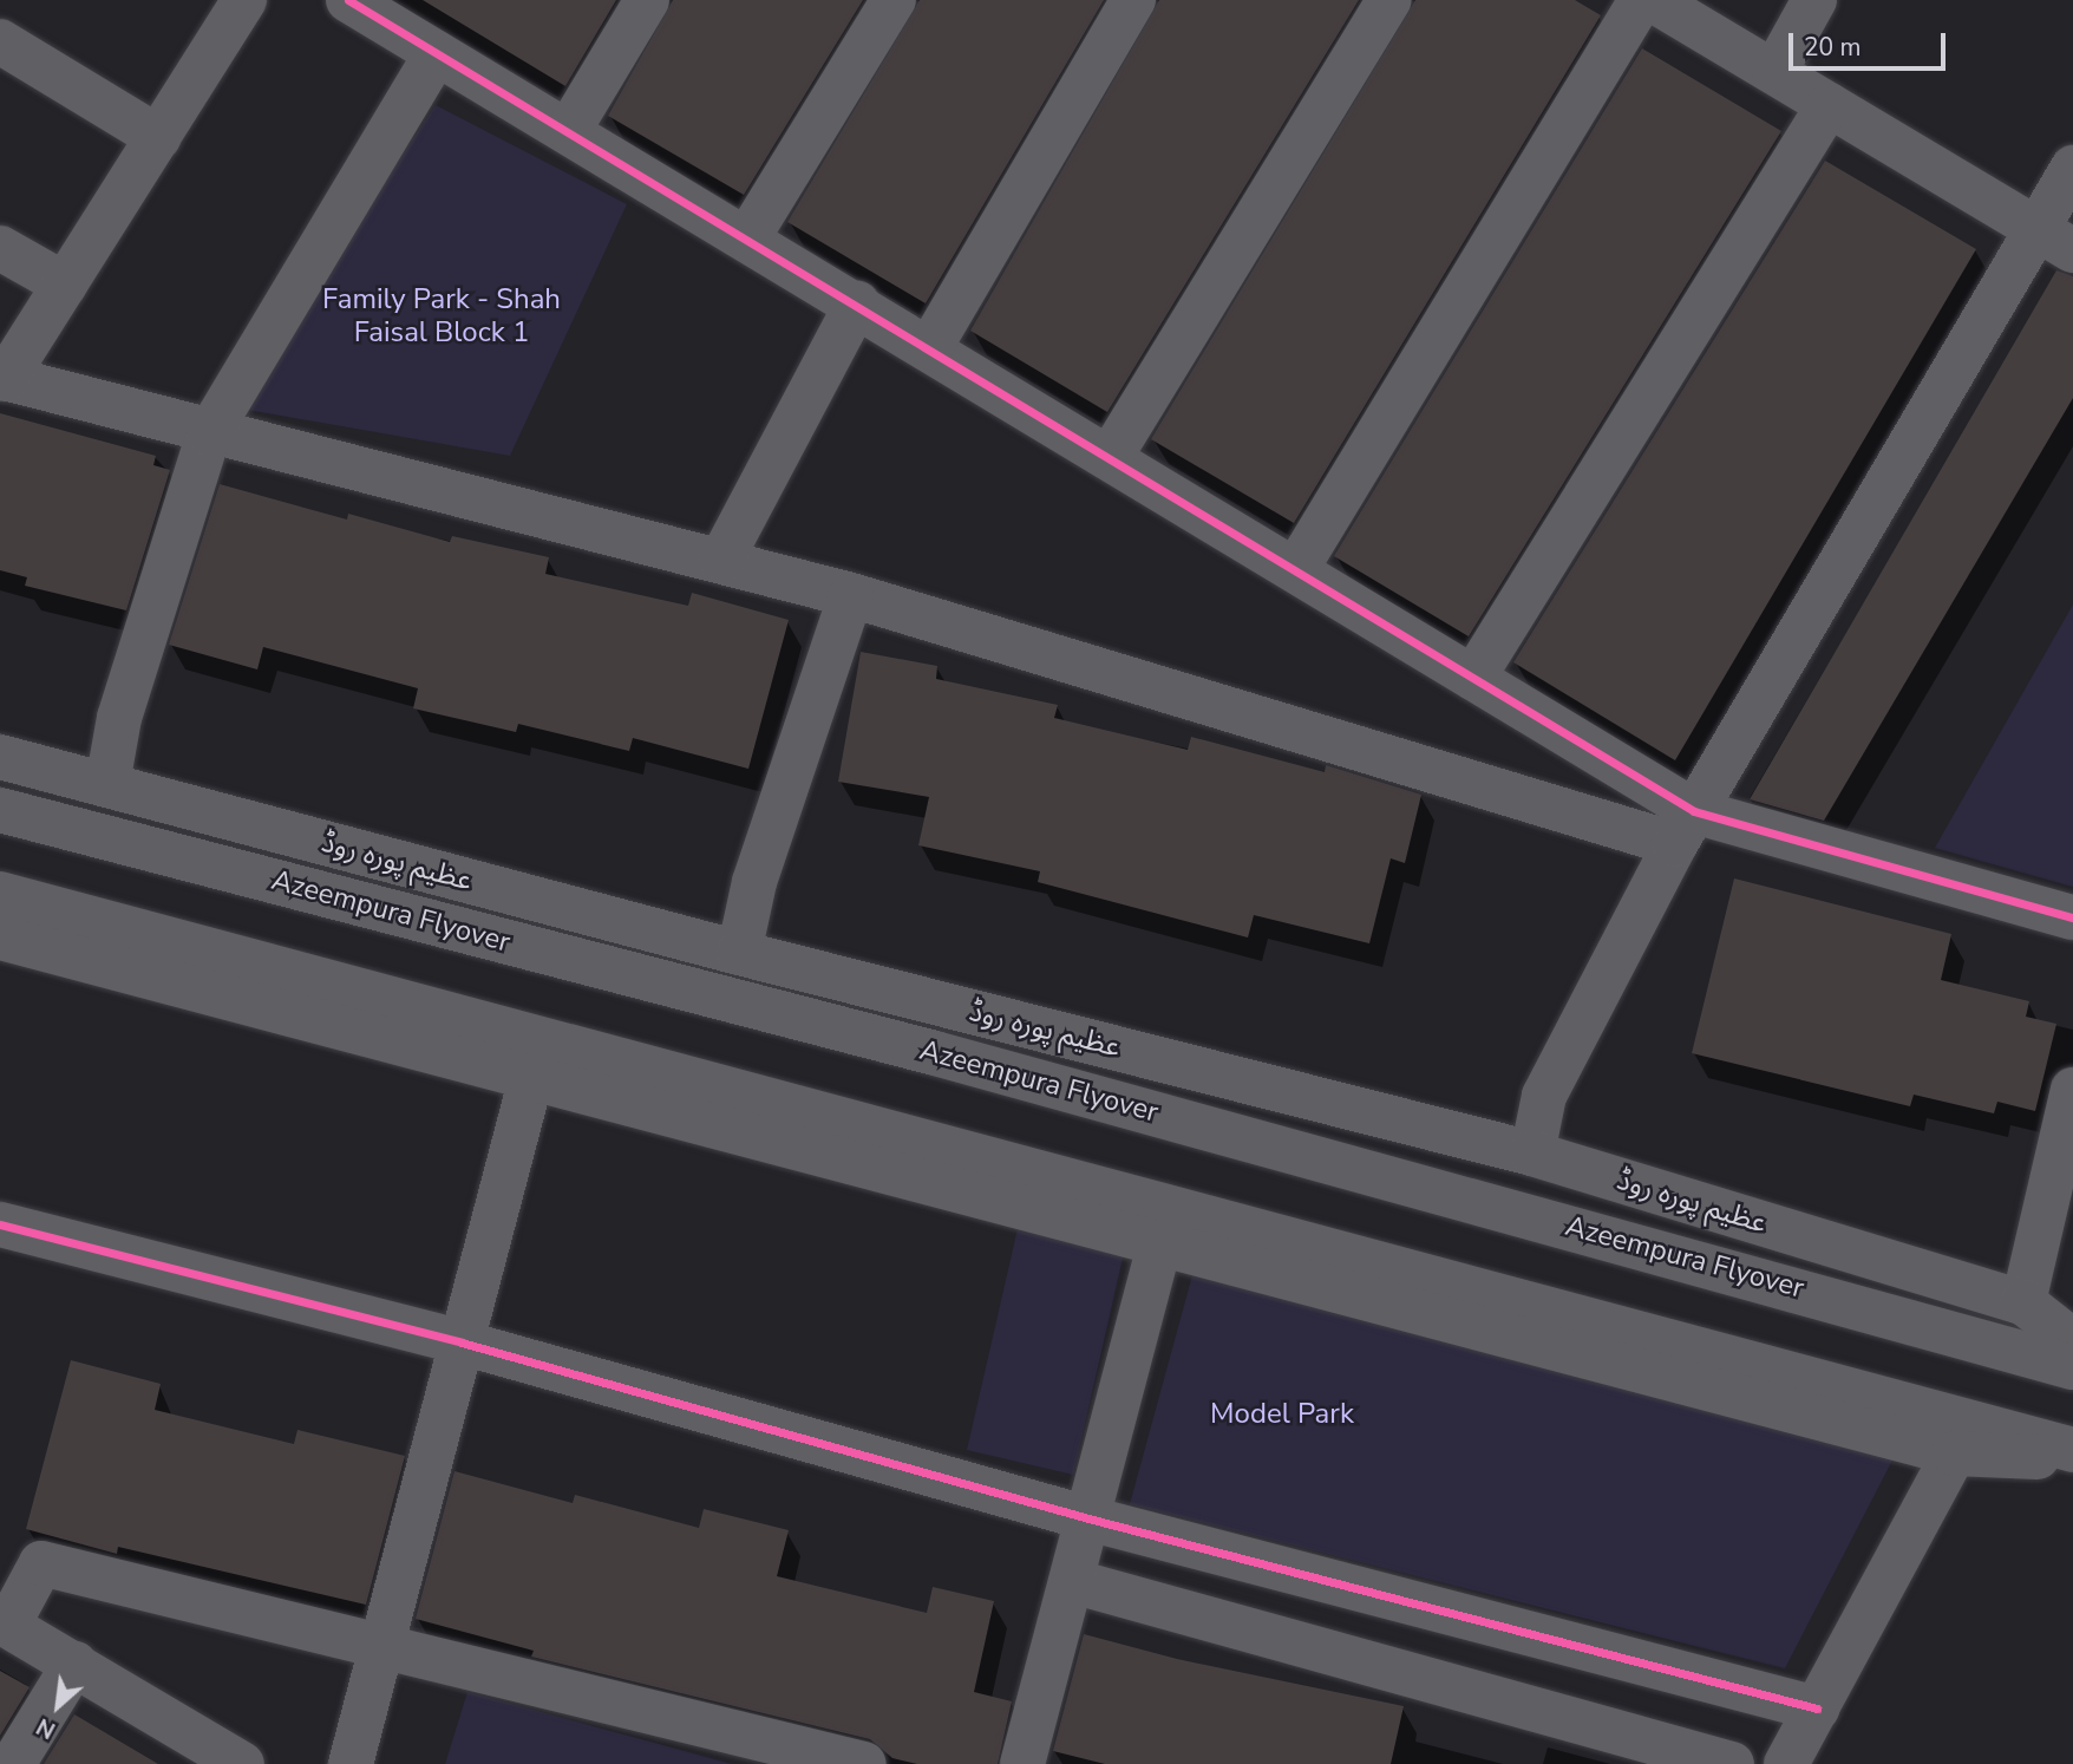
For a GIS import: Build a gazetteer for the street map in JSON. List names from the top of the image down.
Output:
{
  "streets": {
    "street": ["عظیم پورہ روڈ", "Azeempura Flyover"]
  },
  "parks": ["Family Park - Shah Faisal Block 1", "Model Park"],
  "scale_bar": "20 m",
  "north": "bottom left"
}
